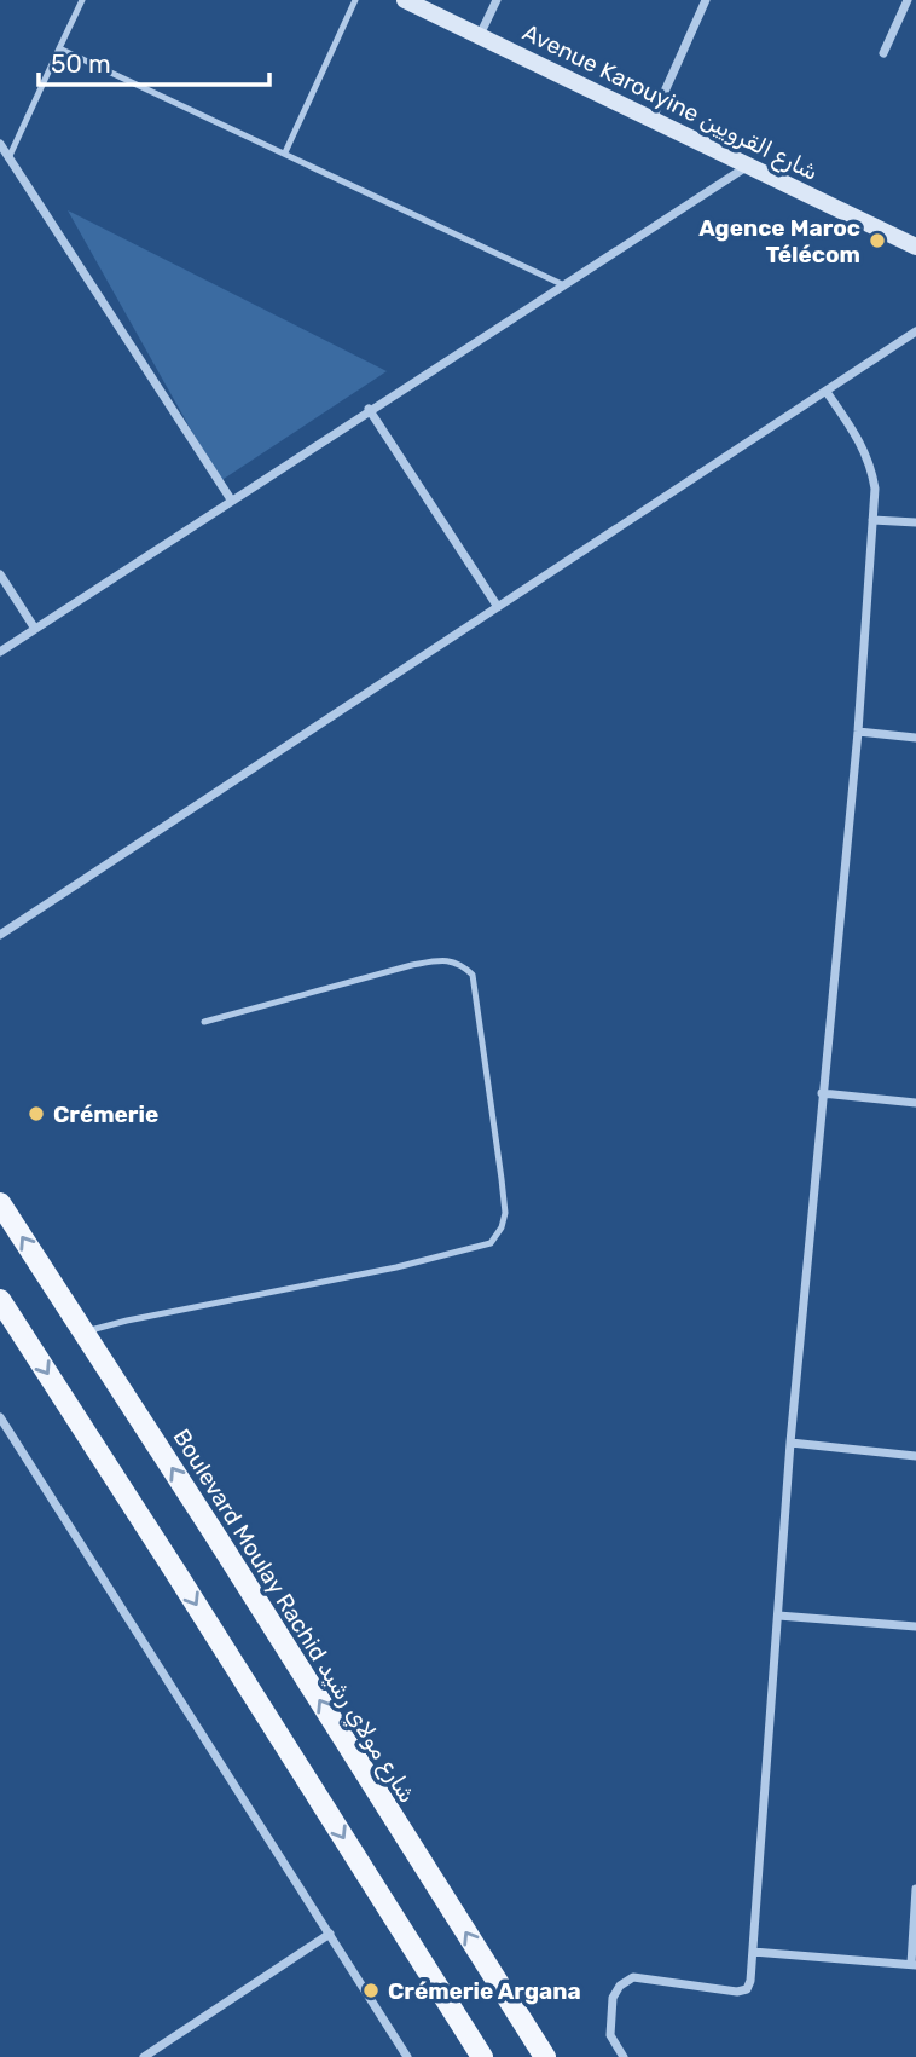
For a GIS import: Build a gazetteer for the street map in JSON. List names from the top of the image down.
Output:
{
  "streets": {
    "main road": ["Boulevard Moulay Rachid شارع مولاي رشيد"],
    "street": ["Avenue Karouyine شارع القرويين"]
  },
  "places": ["Agence Maroc Télécom", "Crémerie", "Crémerie Argana"],
  "scale_bar": "50 m"
}
